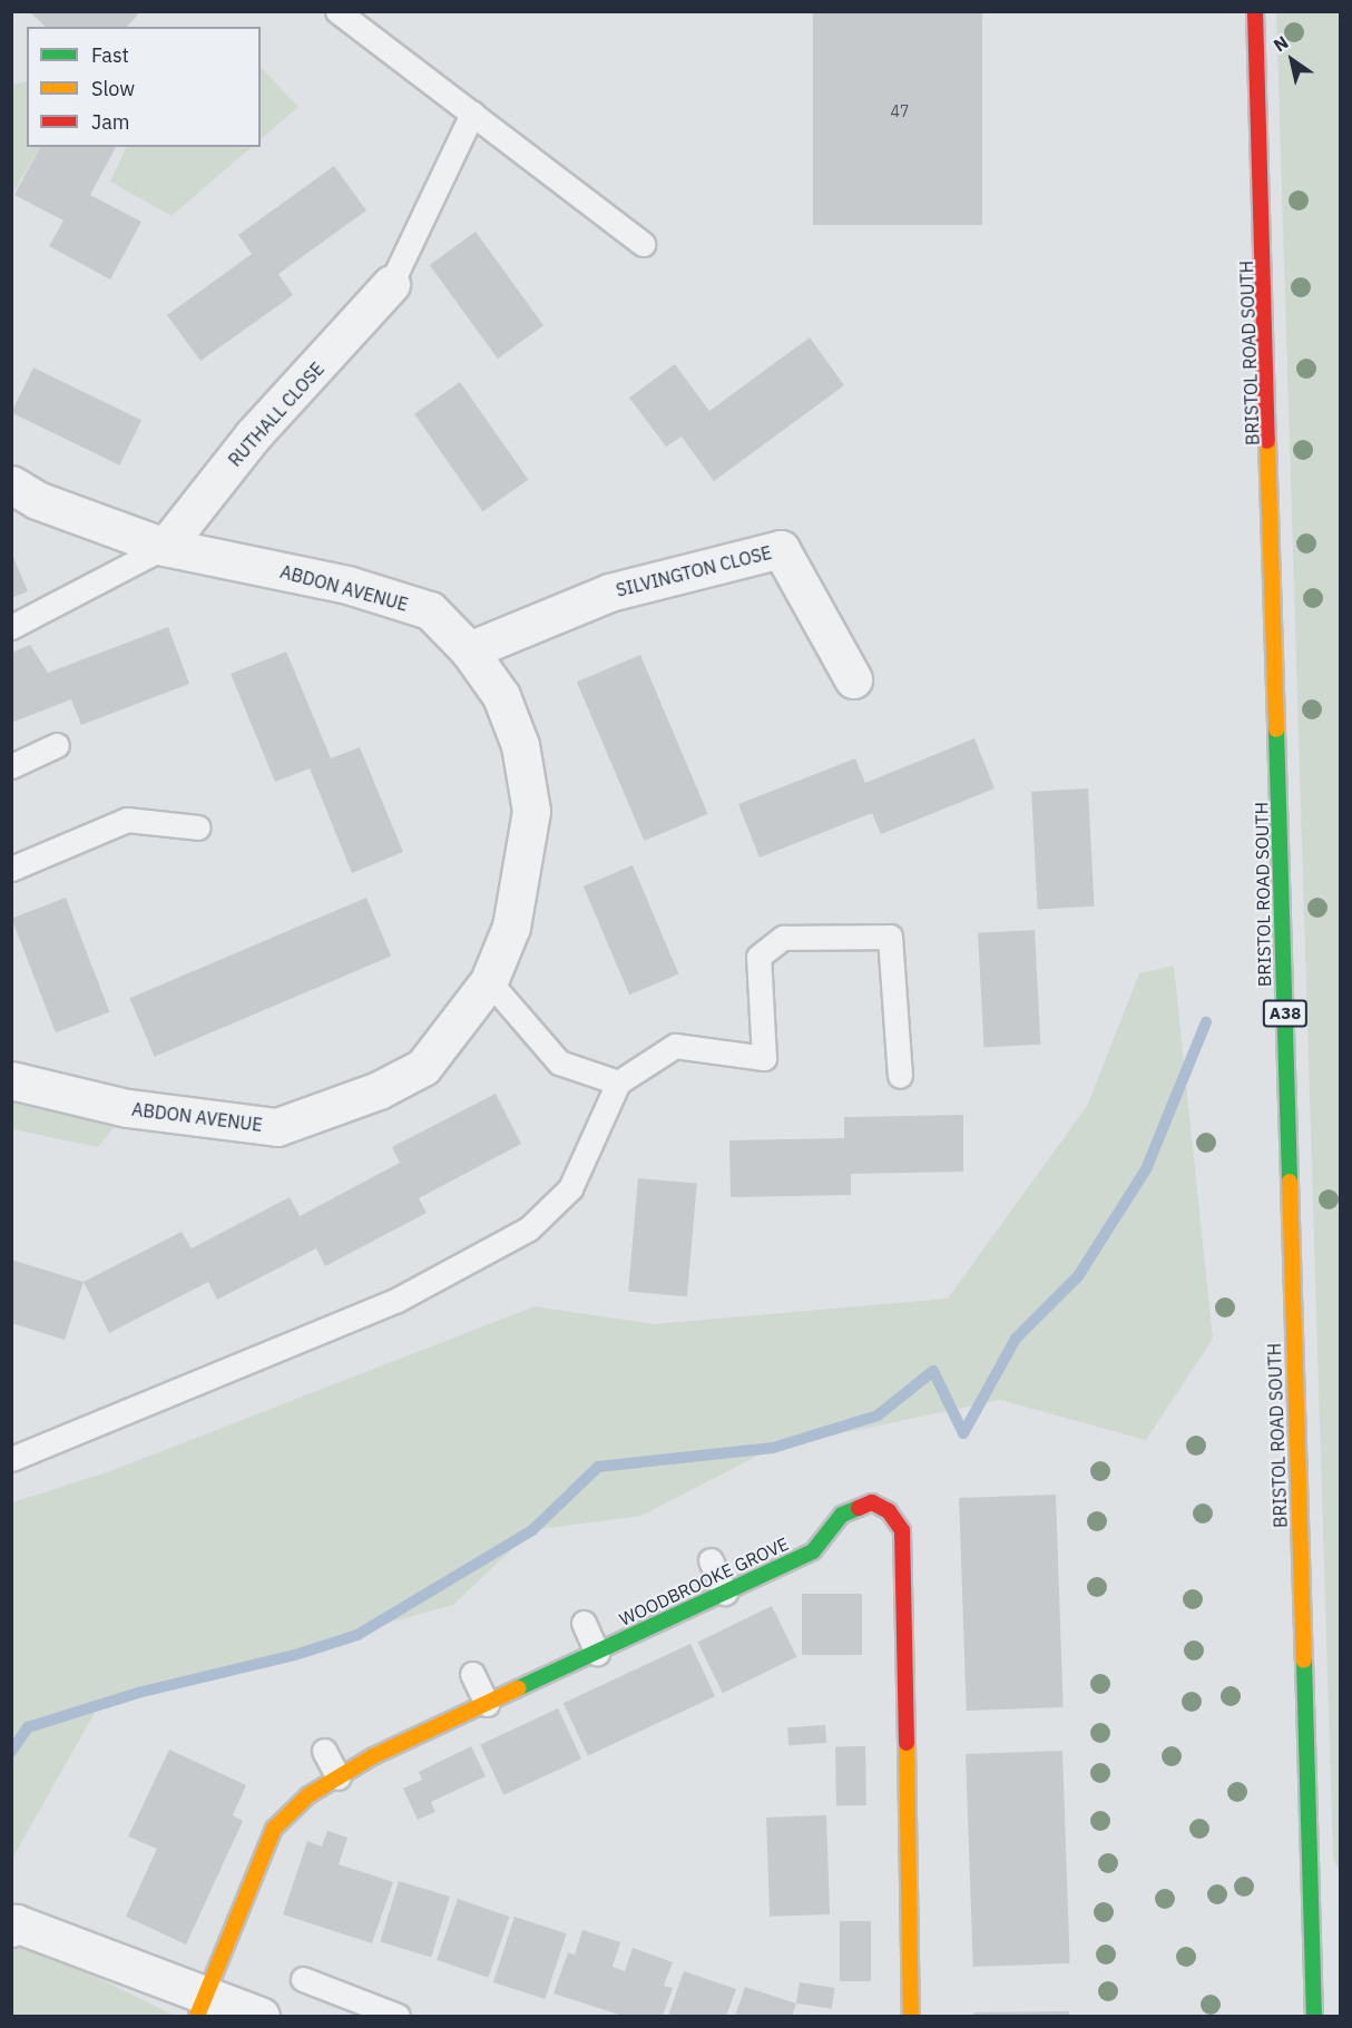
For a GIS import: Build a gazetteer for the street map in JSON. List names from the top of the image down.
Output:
{
  "streets": {
    "main road": ["BRISTOL ROAD SOUTH", "A38", "WOODBROOKE GROVE"],
    "street": ["RUTHALL CLOSE", "SILVINGTON CLOSE", "ABDON AVENUE"]
  },
  "crossings": [
    ["RUTHALL CLOSE", "ABDON AVENUE"],
    ["SILVINGTON CLOSE", "ABDON AVENUE"]
  ],
  "house_numbers": ["47"],
  "legend": ["Fast", "Slow", "Jam"],
  "north": "top left"
}
